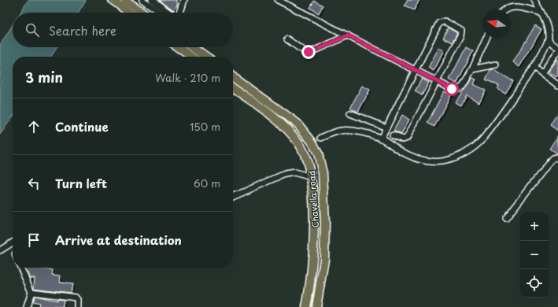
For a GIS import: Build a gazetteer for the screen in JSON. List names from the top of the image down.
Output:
{
  "streets": {
    "highway": ["Chavella road"]
  },
  "north": "left",
  "page": {
    "search": "Search here",
    "heading": ["3 min", "Walk · 210 m"],
    "list": [
      ["Continue", "150 m"],
      ["Turn left", "60 m"],
      "Arrive at destination"
    ],
    "map_buttons": ["+", "−"]
  }
}
